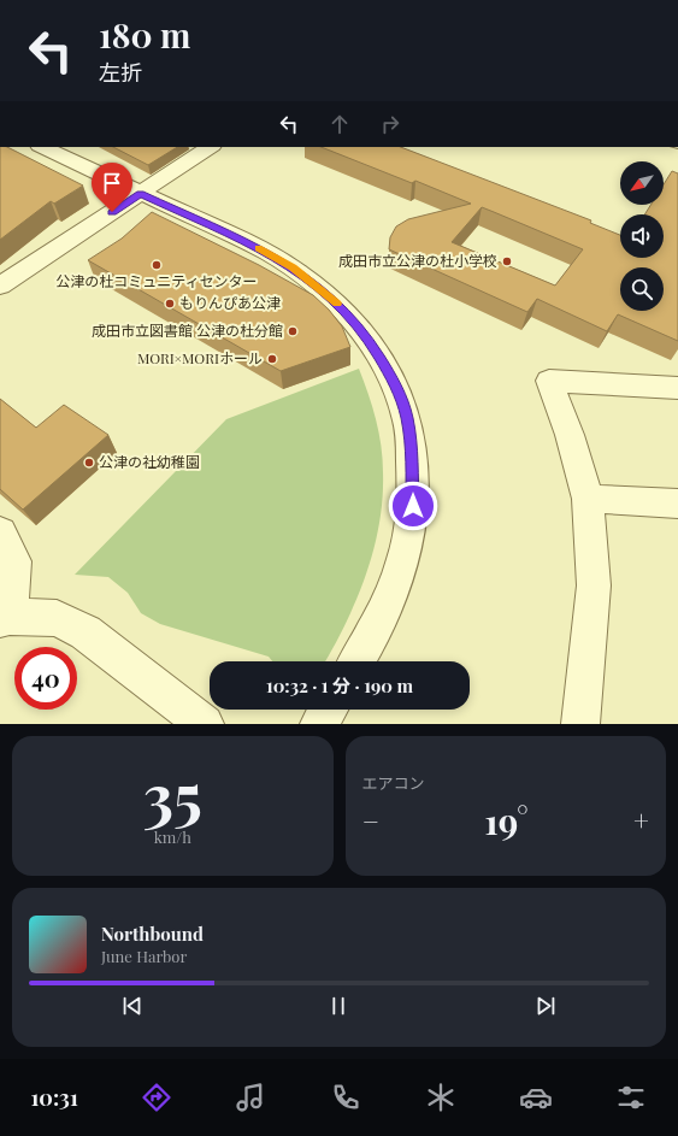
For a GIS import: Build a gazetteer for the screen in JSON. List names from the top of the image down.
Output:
{
  "places": [
    "成田市立公津の杜小学校",
    "公津の杜コミュニティセンター",
    "もりんぴあ公津",
    "成田市立図書館 公津の杜分館",
    "MORI×MORIホール",
    "公津の社幼稚園"
  ],
  "north": "bottom left",
  "page": {
    "turn": ["180 m", "左折"],
    "limit": "40",
    "trip": "10:32 · 1 分 · 190 m",
    "tile": [
      ["35", "km/h"],
      "エアコン"
    ],
    "heat": ["−", "19°", "+"],
    "song": ["Northbound", "June Harbor"],
    "tabs": "10:31"
  }
}
